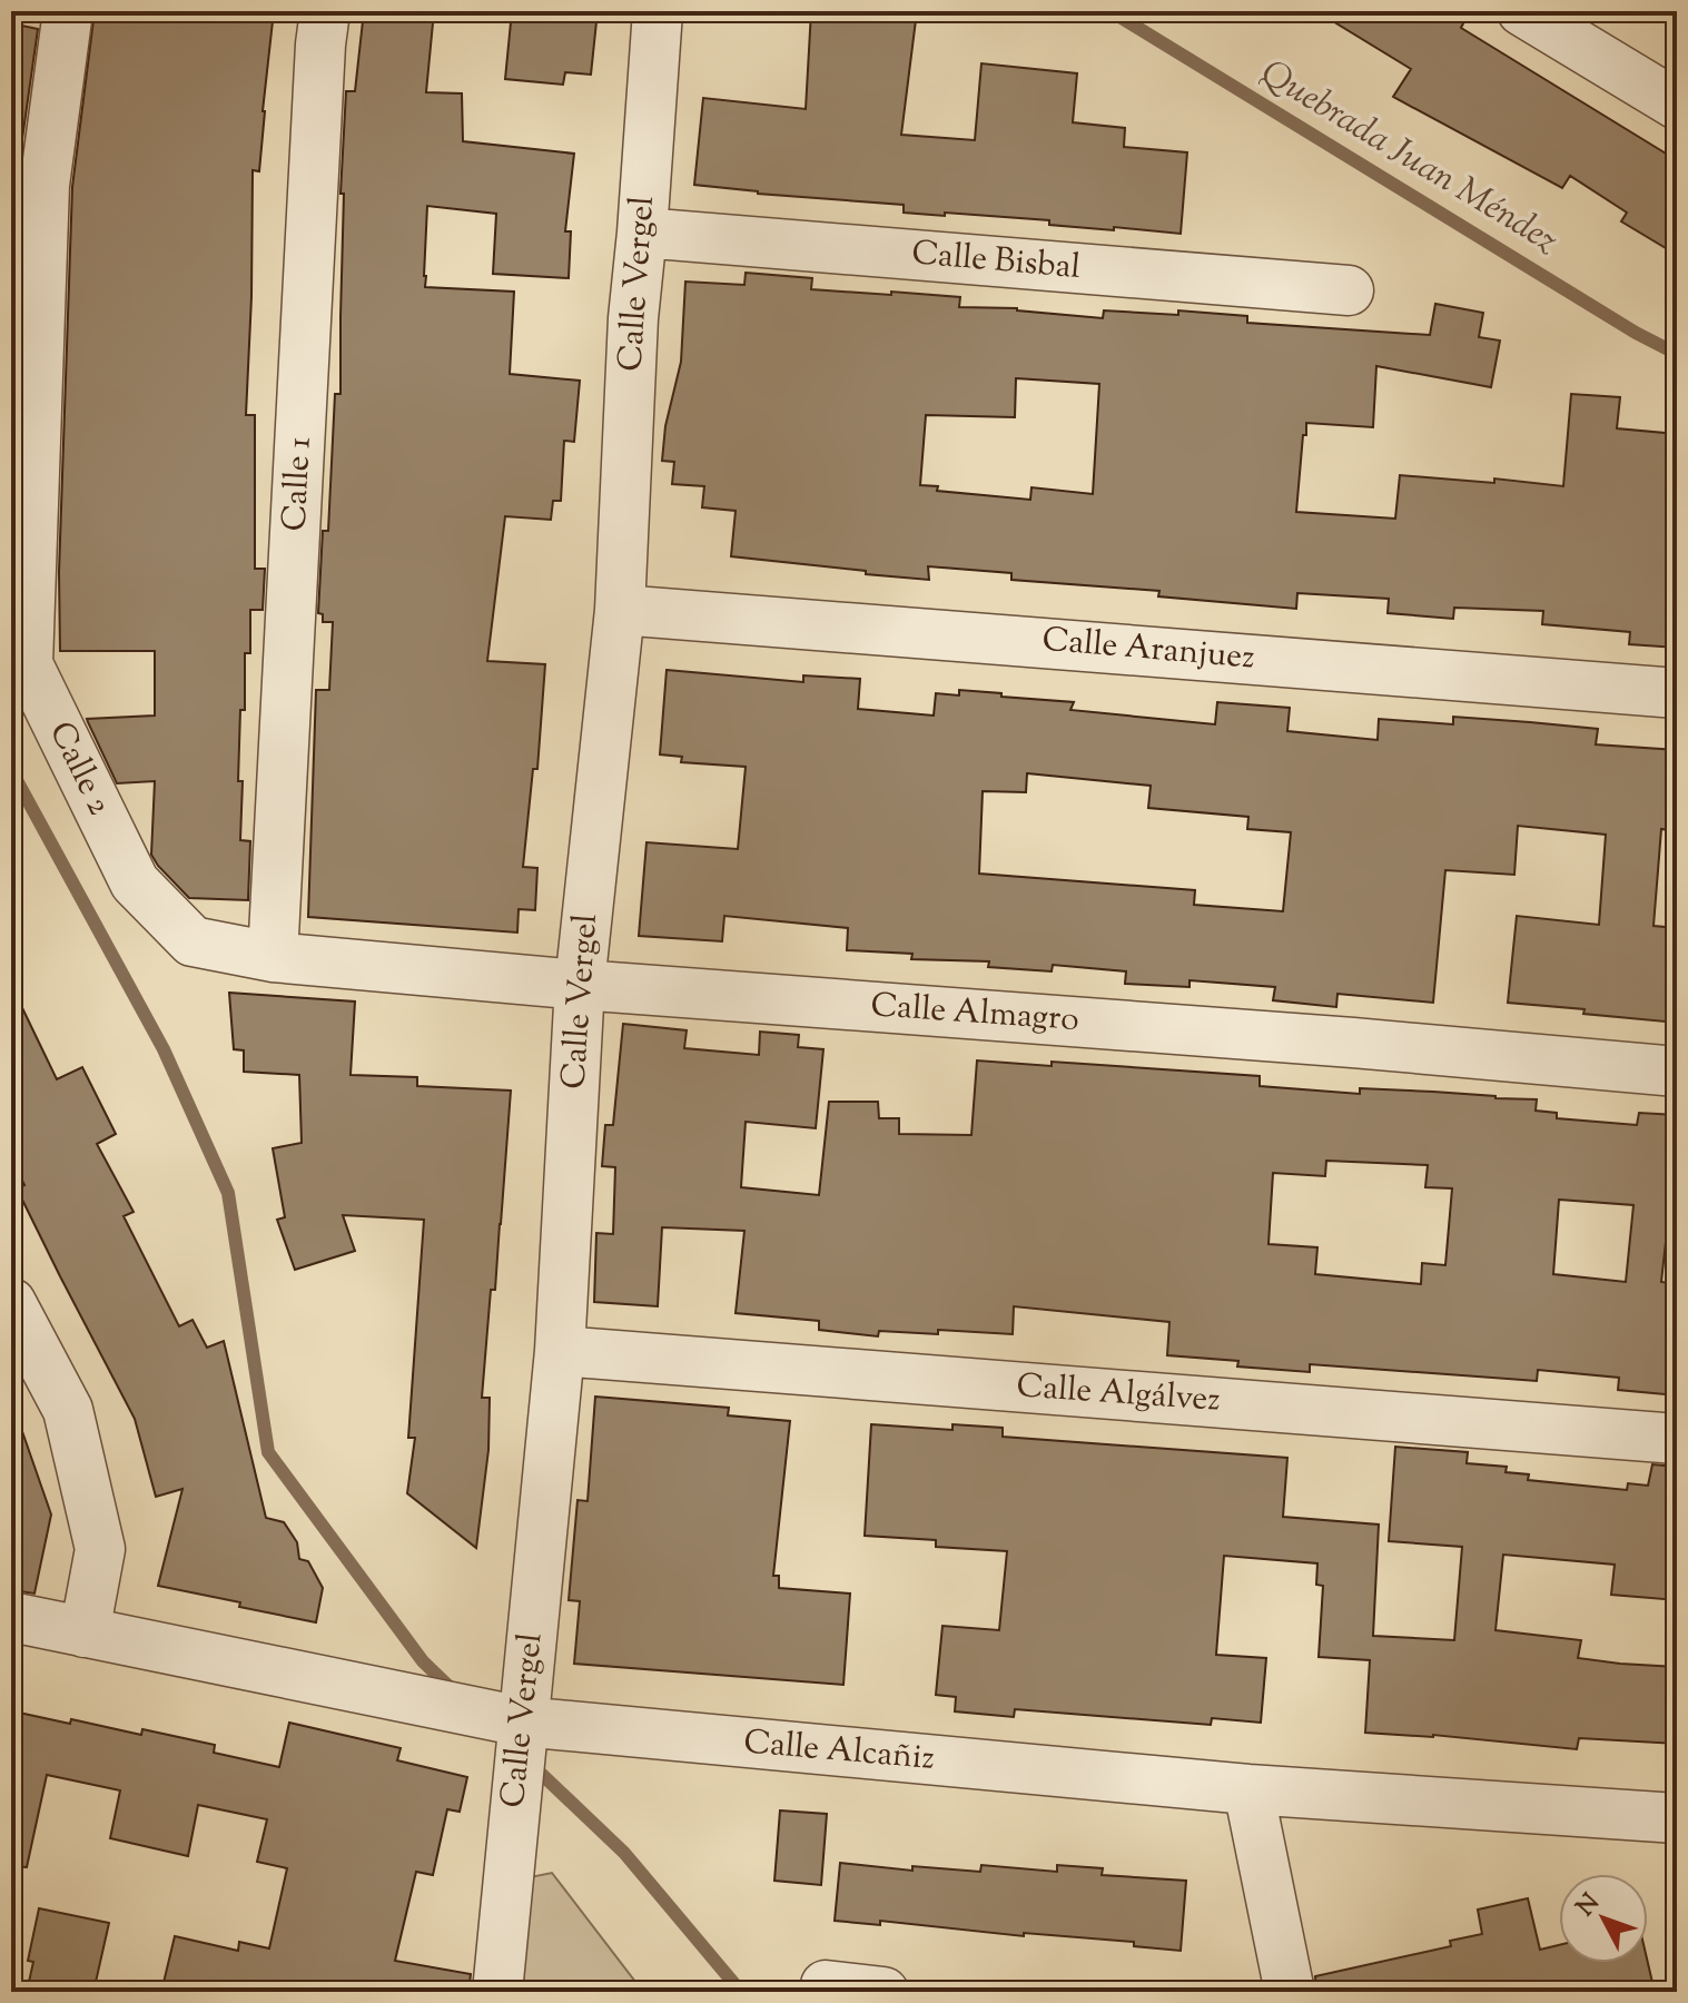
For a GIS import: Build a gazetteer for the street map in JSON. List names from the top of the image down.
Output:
{
  "streets": {
    "street": [
      "Calle Bisbal",
      "Calle Vergel",
      "Calle 1",
      "Calle Aranjuez",
      "Calle 2",
      "Calle Almagro",
      "Calle Algálvez",
      "Calle Alcañiz"
    ]
  },
  "crossings": [
    ["Calle Bisbal", "Calle Vergel"],
    ["Calle Vergel", "Calle Aranjuez"],
    ["Calle Vergel", "Calle Almagro"],
    ["Calle Vergel", "Calle Algálvez"],
    ["Calle Vergel", "Calle Alcañiz"],
    ["Calle 1", "Calle 2"],
    ["Calle 1", "Calle Almagro"],
    ["Calle 2", "Calle Almagro"]
  ],
  "water": ["Quebrada Juan Méndez"],
  "north": "top left"
}
